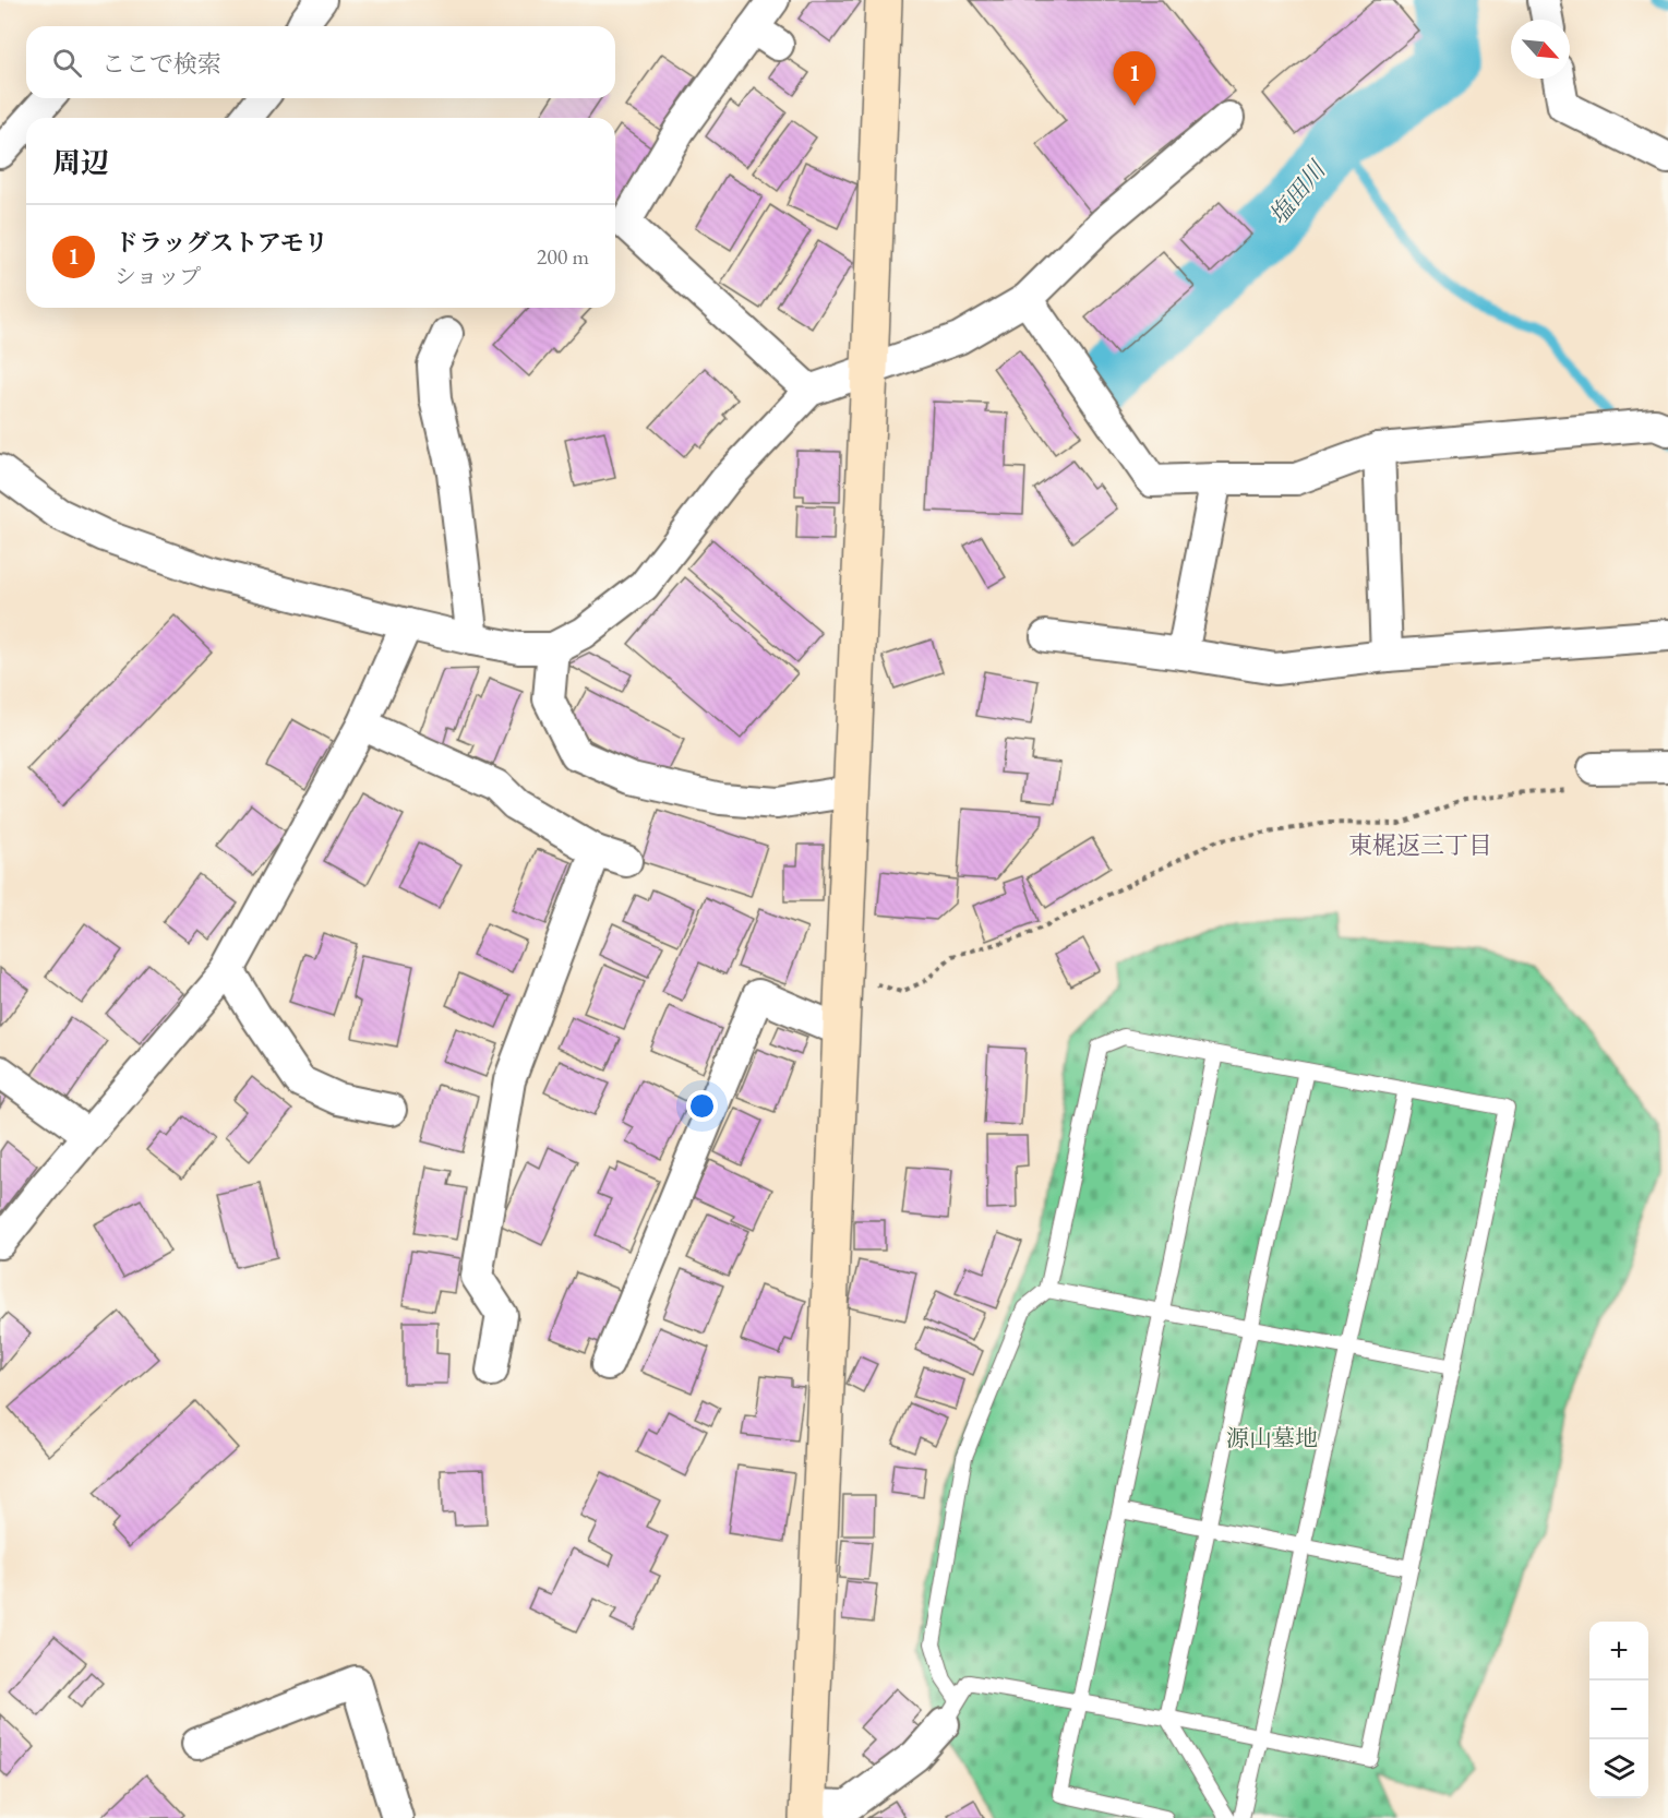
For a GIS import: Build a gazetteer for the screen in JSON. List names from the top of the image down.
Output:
{
  "districts": ["東梶返三丁目"],
  "water": ["塩田川"],
  "parks": ["源山墓地"],
  "north": "bottom right",
  "page": {
    "search": "ここで検索",
    "pins": "1",
    "heading": "周辺",
    "list": [
      {
        "mark": "1",
        "name": "ドラッグストアモリ",
        "note": "ショップ",
        "value": "200 m"
      }
    ],
    "map_buttons": ["+", "−"]
  }
}
